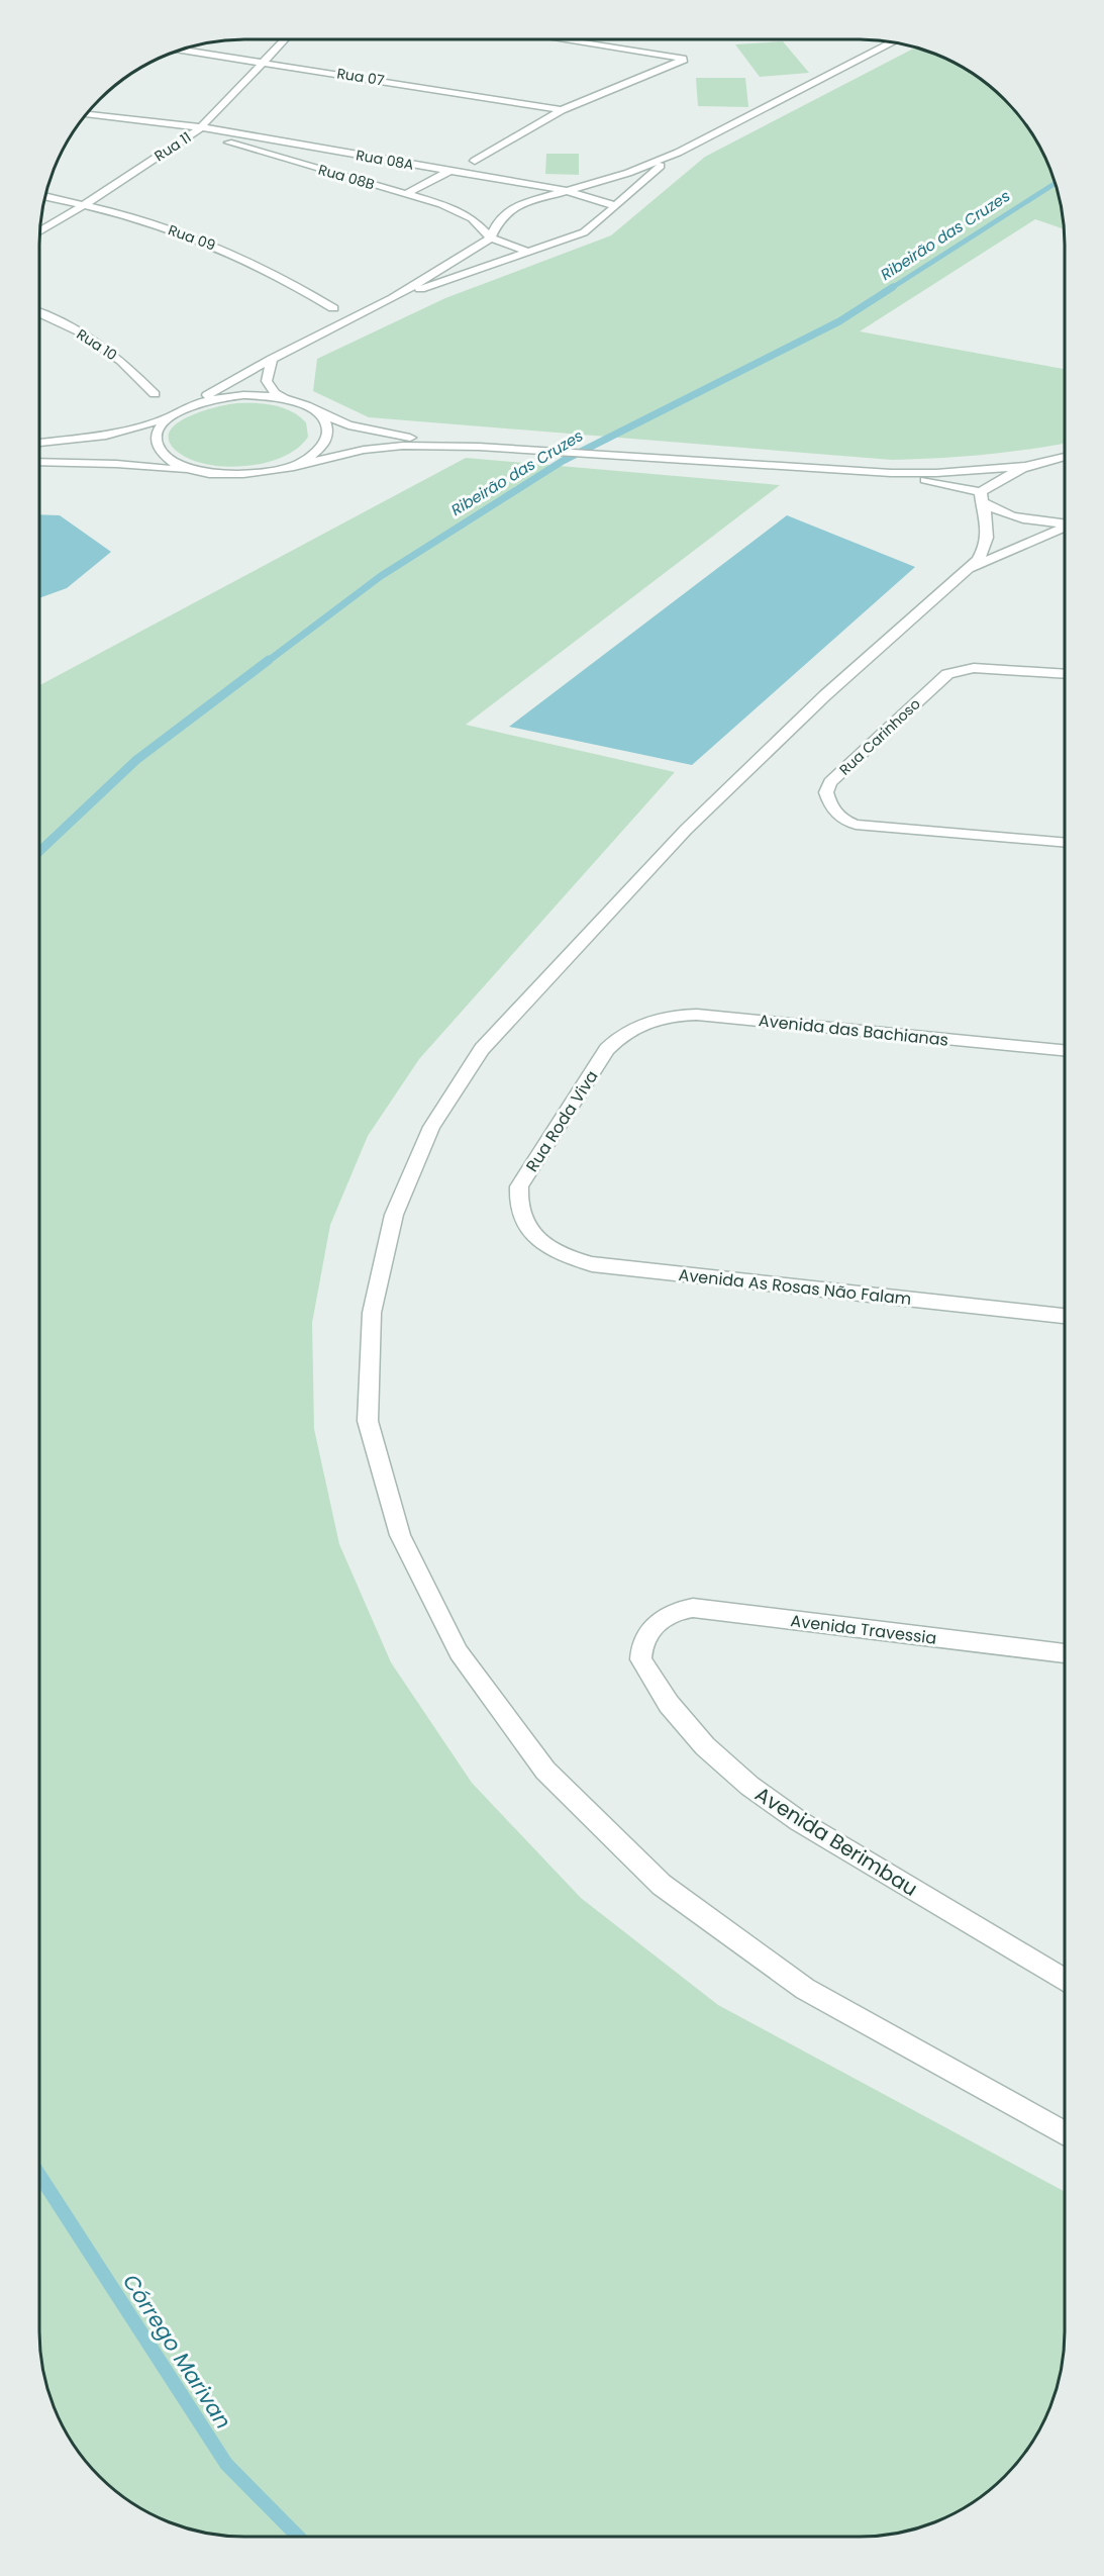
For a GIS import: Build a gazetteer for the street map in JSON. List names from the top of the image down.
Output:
{
  "streets": {
    "street": [
      "Rua 07",
      "Rua 11",
      "Rua 08A",
      "Rua 08B",
      "Rua 09",
      "Rua 10",
      "Rua Carinhoso",
      "Avenida das Bachianas",
      "Rua Roda Viva",
      "Avenida As Rosas Não Falam",
      "Avenida Travessia",
      "Avenida Berimbau"
    ]
  },
  "crossings": [
    ["Rua 07", "Rua 11"],
    ["Rua 11", "Rua 08A"],
    ["Rua 11", "Rua 08B"],
    ["Rua 11", "Rua 09"],
    ["Rua 08A", "Rua 08B"],
    ["Avenida das Bachianas", "Rua Roda Viva"],
    ["Rua Roda Viva", "Avenida As Rosas Não Falam"],
    ["Avenida Travessia", "Avenida Berimbau"]
  ],
  "water": ["Ribeirão das Cruzes", "Córrego Marivan"]
}
